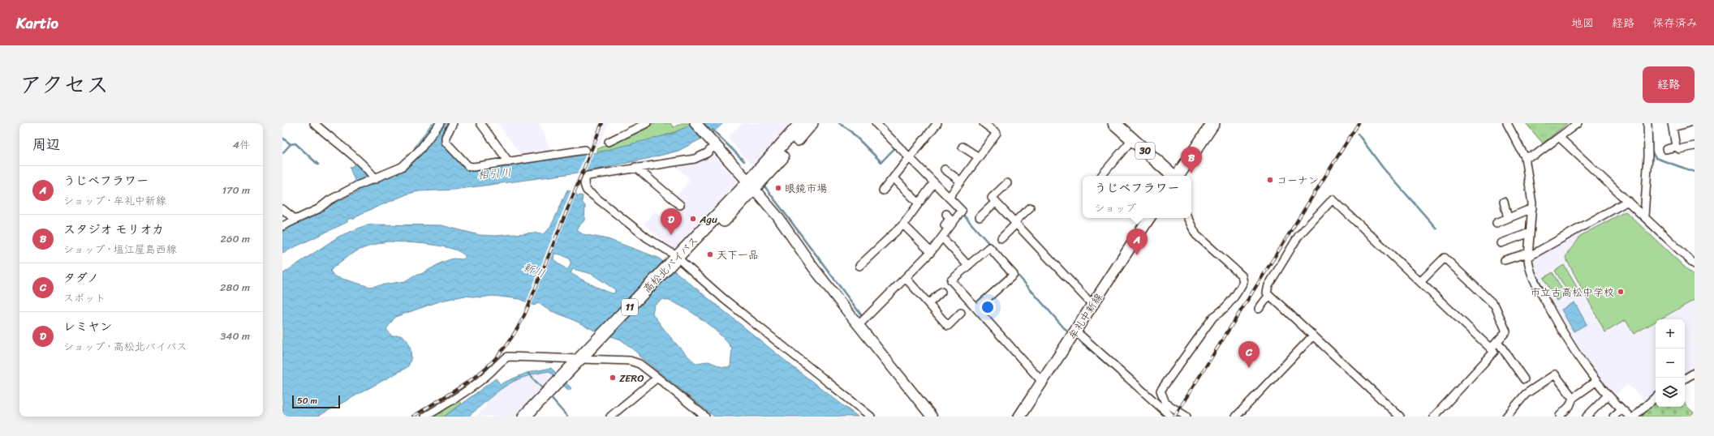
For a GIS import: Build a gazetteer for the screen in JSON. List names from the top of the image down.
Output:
{
  "streets": {
    "main road": [
      "30",
      "高松北バイパス",
      "11",
      "牟礼中新線"
    ]
  },
  "water": ["相引川", "新川"],
  "places": [
    "コーナン",
    "眼鏡市場",
    "Agu",
    "天下一品",
    "市立古高松中学校",
    "ZERO"
  ],
  "scale_bar": "50 m",
  "page": {
    "header": "Kartio",
    "nav": ["地図", "経路", "保存済み"],
    "title": "アクセス",
    "buttons": "経路",
    "heading": ["周辺", "4件"],
    "pins": [
      "B",
      "D",
      "A",
      "C"
    ],
    "list": [
      {
        "mark": "A",
        "name": "うじべフラワー",
        "note": "ショップ · 牟礼中新線",
        "value": "170 m"
      },
      {
        "mark": "B",
        "name": "スタジオ モリオカ",
        "note": "ショップ · 塩江屋島西線",
        "value": "260 m"
      },
      {
        "mark": "C",
        "name": "タダノ",
        "note": "スポット",
        "value": "280 m"
      },
      {
        "mark": "D",
        "name": "レミヤン",
        "note": "ショップ · 高松北バイパス",
        "value": "340 m"
      }
    ],
    "popup": ["うじべフラワー", "ショップ"],
    "map_buttons": ["+", "−"],
    "scale": "50 m"
  }
}
